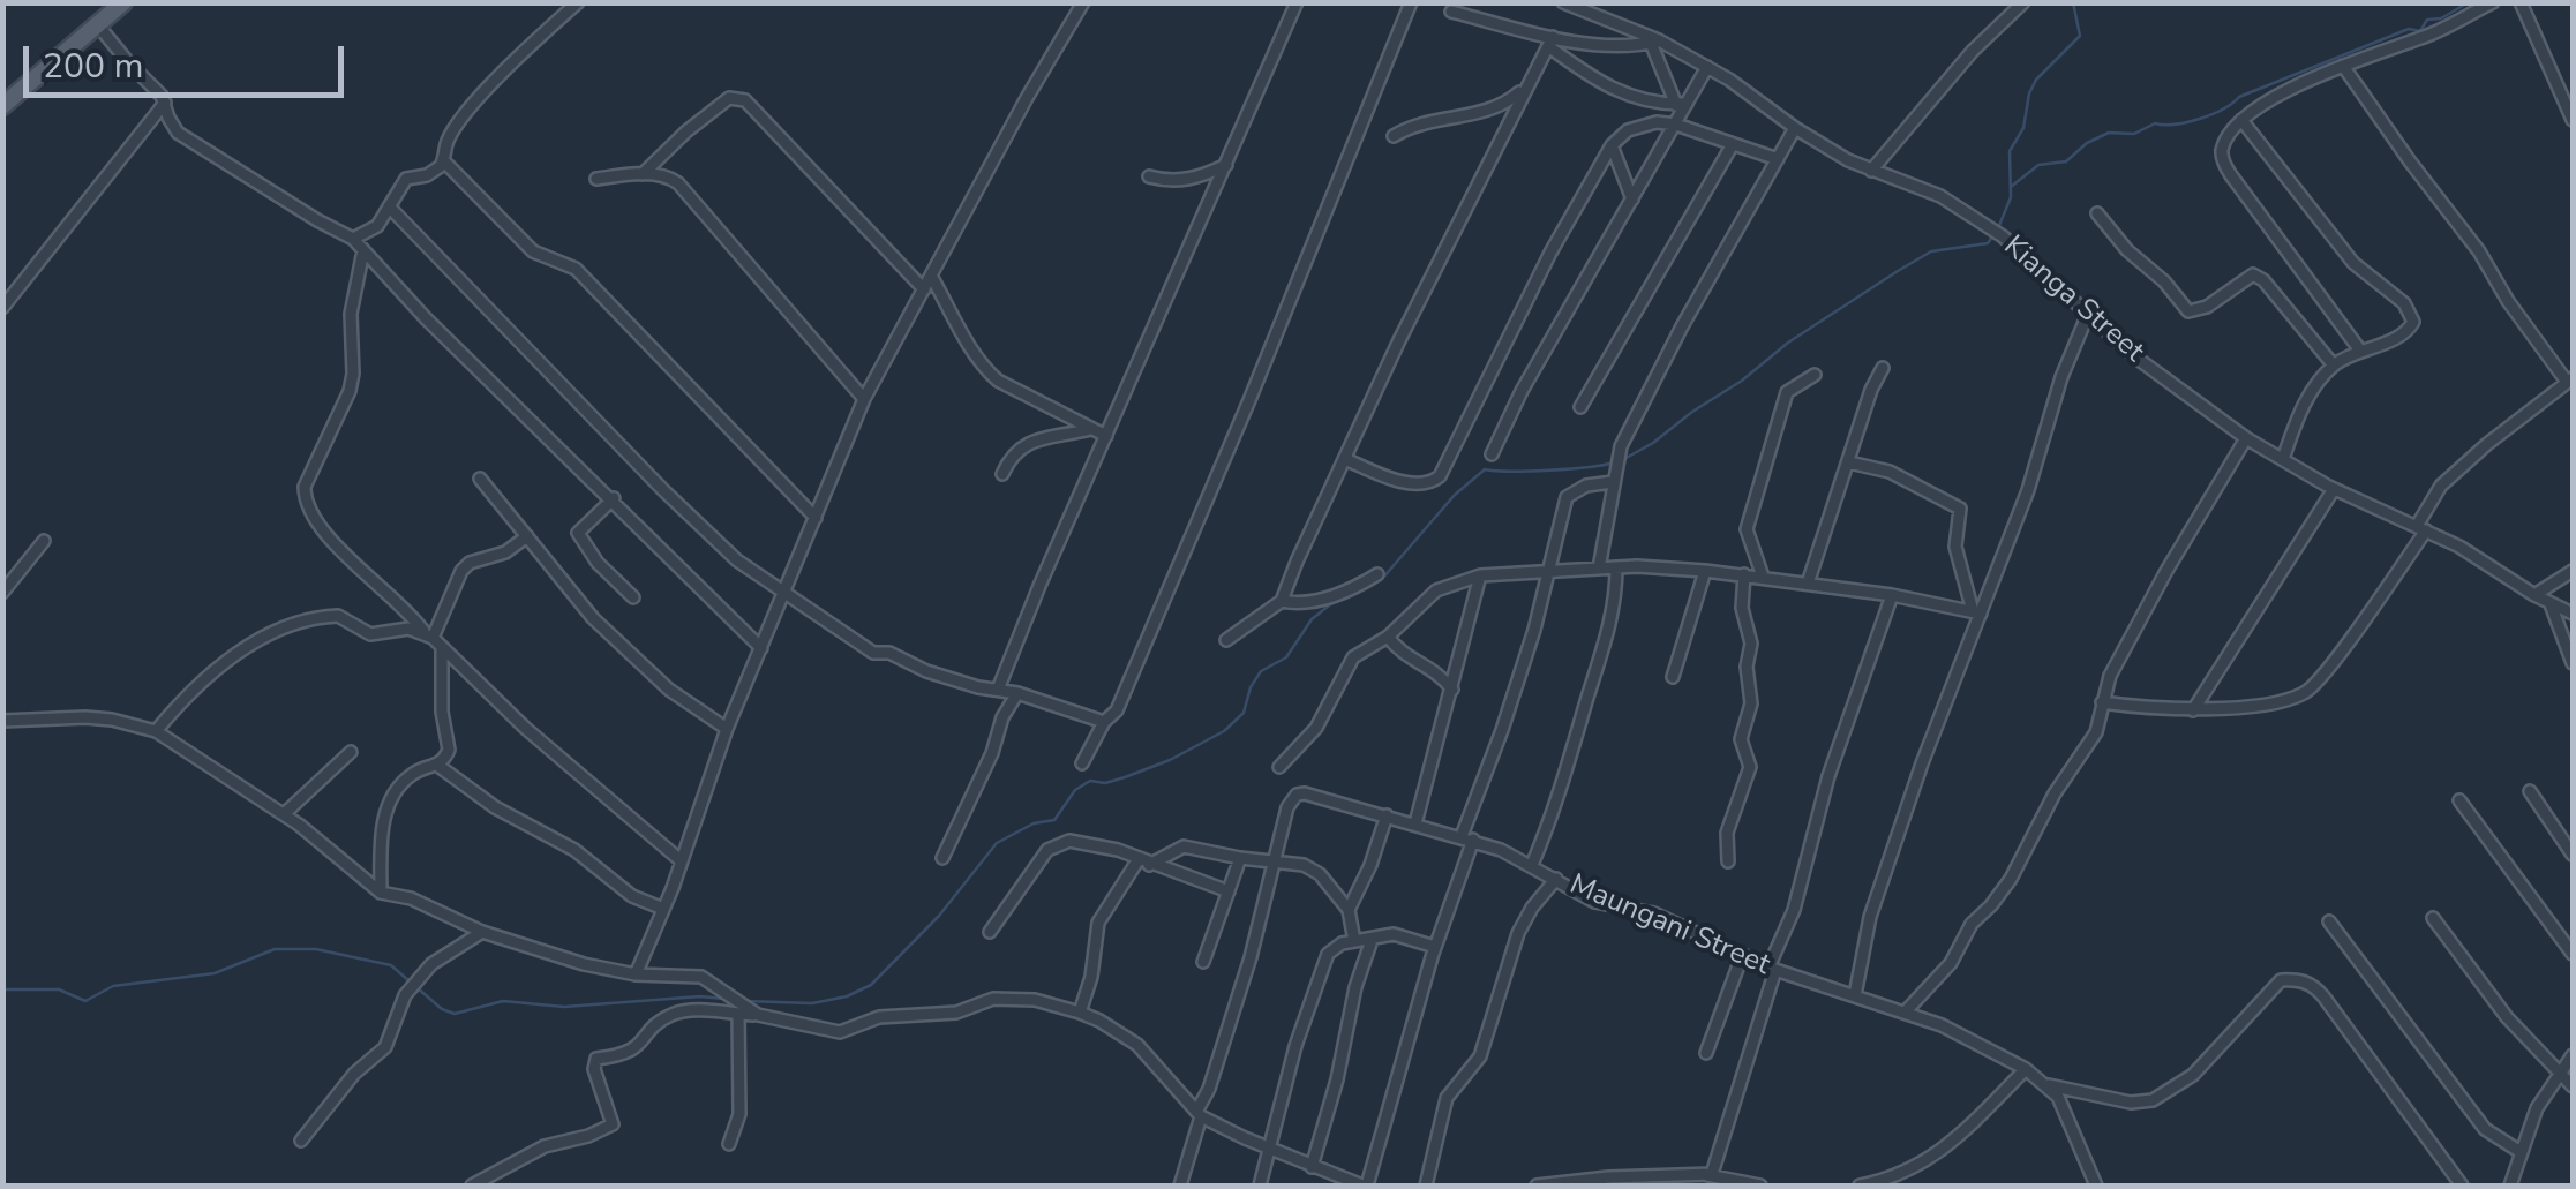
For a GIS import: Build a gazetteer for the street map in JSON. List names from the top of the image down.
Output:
{
  "streets": {
    "street": ["Kianga Street", "Maungani Street"]
  },
  "scale_bar": "200 m"
}
